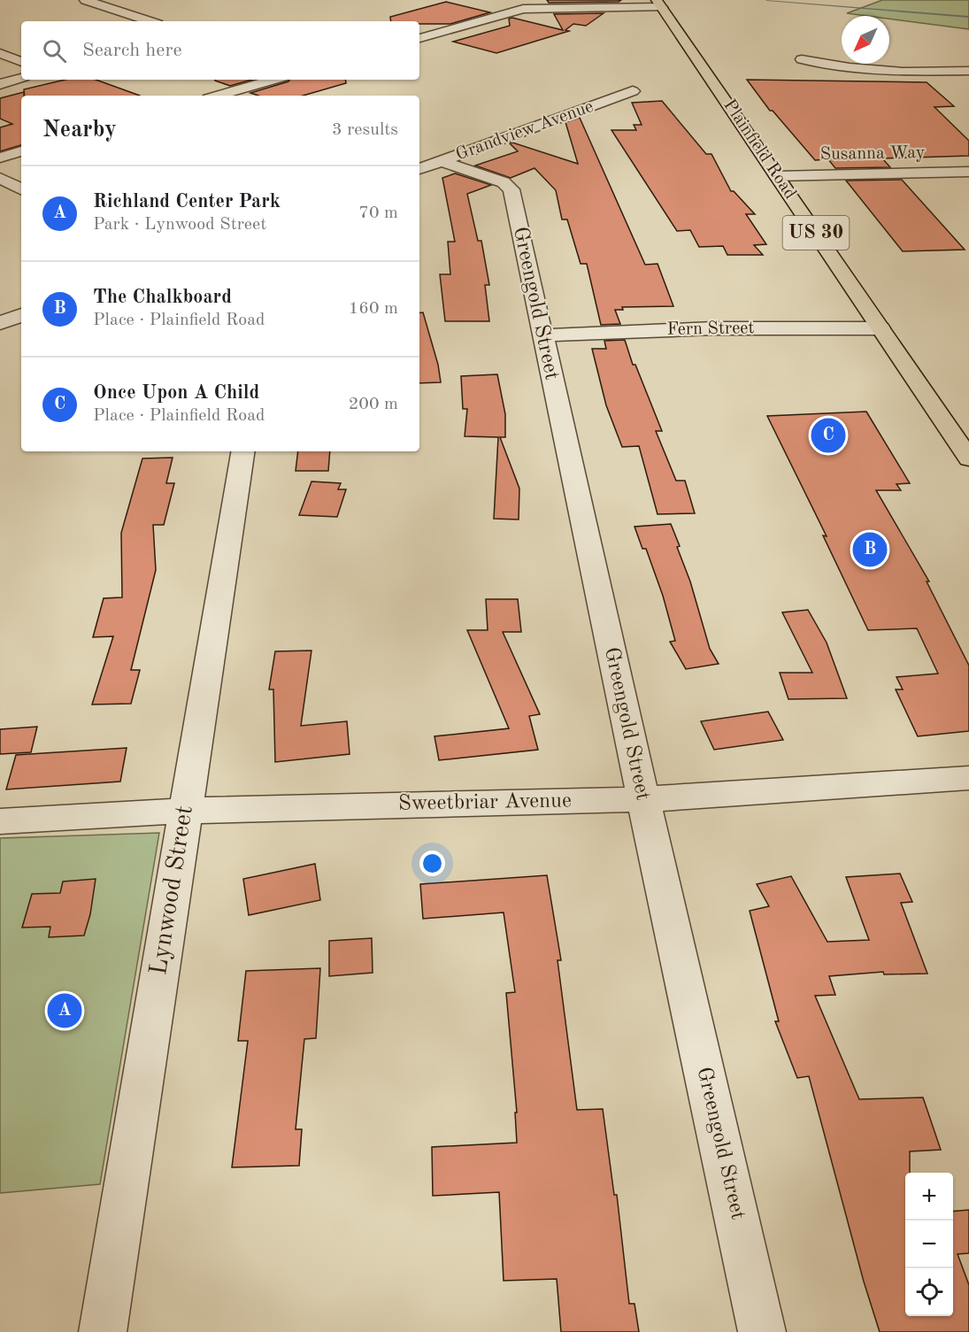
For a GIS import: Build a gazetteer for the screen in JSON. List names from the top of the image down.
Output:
{
  "streets": {
    "main road": ["Plainfield Road", "US 30"],
    "street": [
      "Grandview Avenue",
      "Susanna Way",
      "Greengold Street",
      "Fern Street",
      "Sweetbriar Avenue",
      "Lynwood Street"
    ]
  },
  "crossings": [
    ["Grandview Avenue", "Greengold Street"],
    ["Plainfield Road", "Susanna Way"],
    ["Plainfield Road", "Fern Street"],
    ["Greengold Street", "Fern Street"],
    ["Greengold Street", "Sweetbriar Avenue"],
    ["Sweetbriar Avenue", "Lynwood Street"]
  ],
  "north": "bottom left",
  "page": {
    "search": "Search here",
    "heading": ["Nearby", "3 results"],
    "list": [
      {
        "mark": "A",
        "name": "Richland Center Park",
        "note": "Park · Lynwood Street",
        "value": "70 m"
      },
      {
        "mark": "B",
        "name": "The Chalkboard",
        "note": "Place · Plainfield Road",
        "value": "160 m"
      },
      {
        "mark": "C",
        "name": "Once Upon A Child",
        "note": "Place · Plainfield Road",
        "value": "200 m"
      }
    ],
    "pins": ["C", "B", "A"],
    "map_buttons": ["+", "−"]
  }
}
